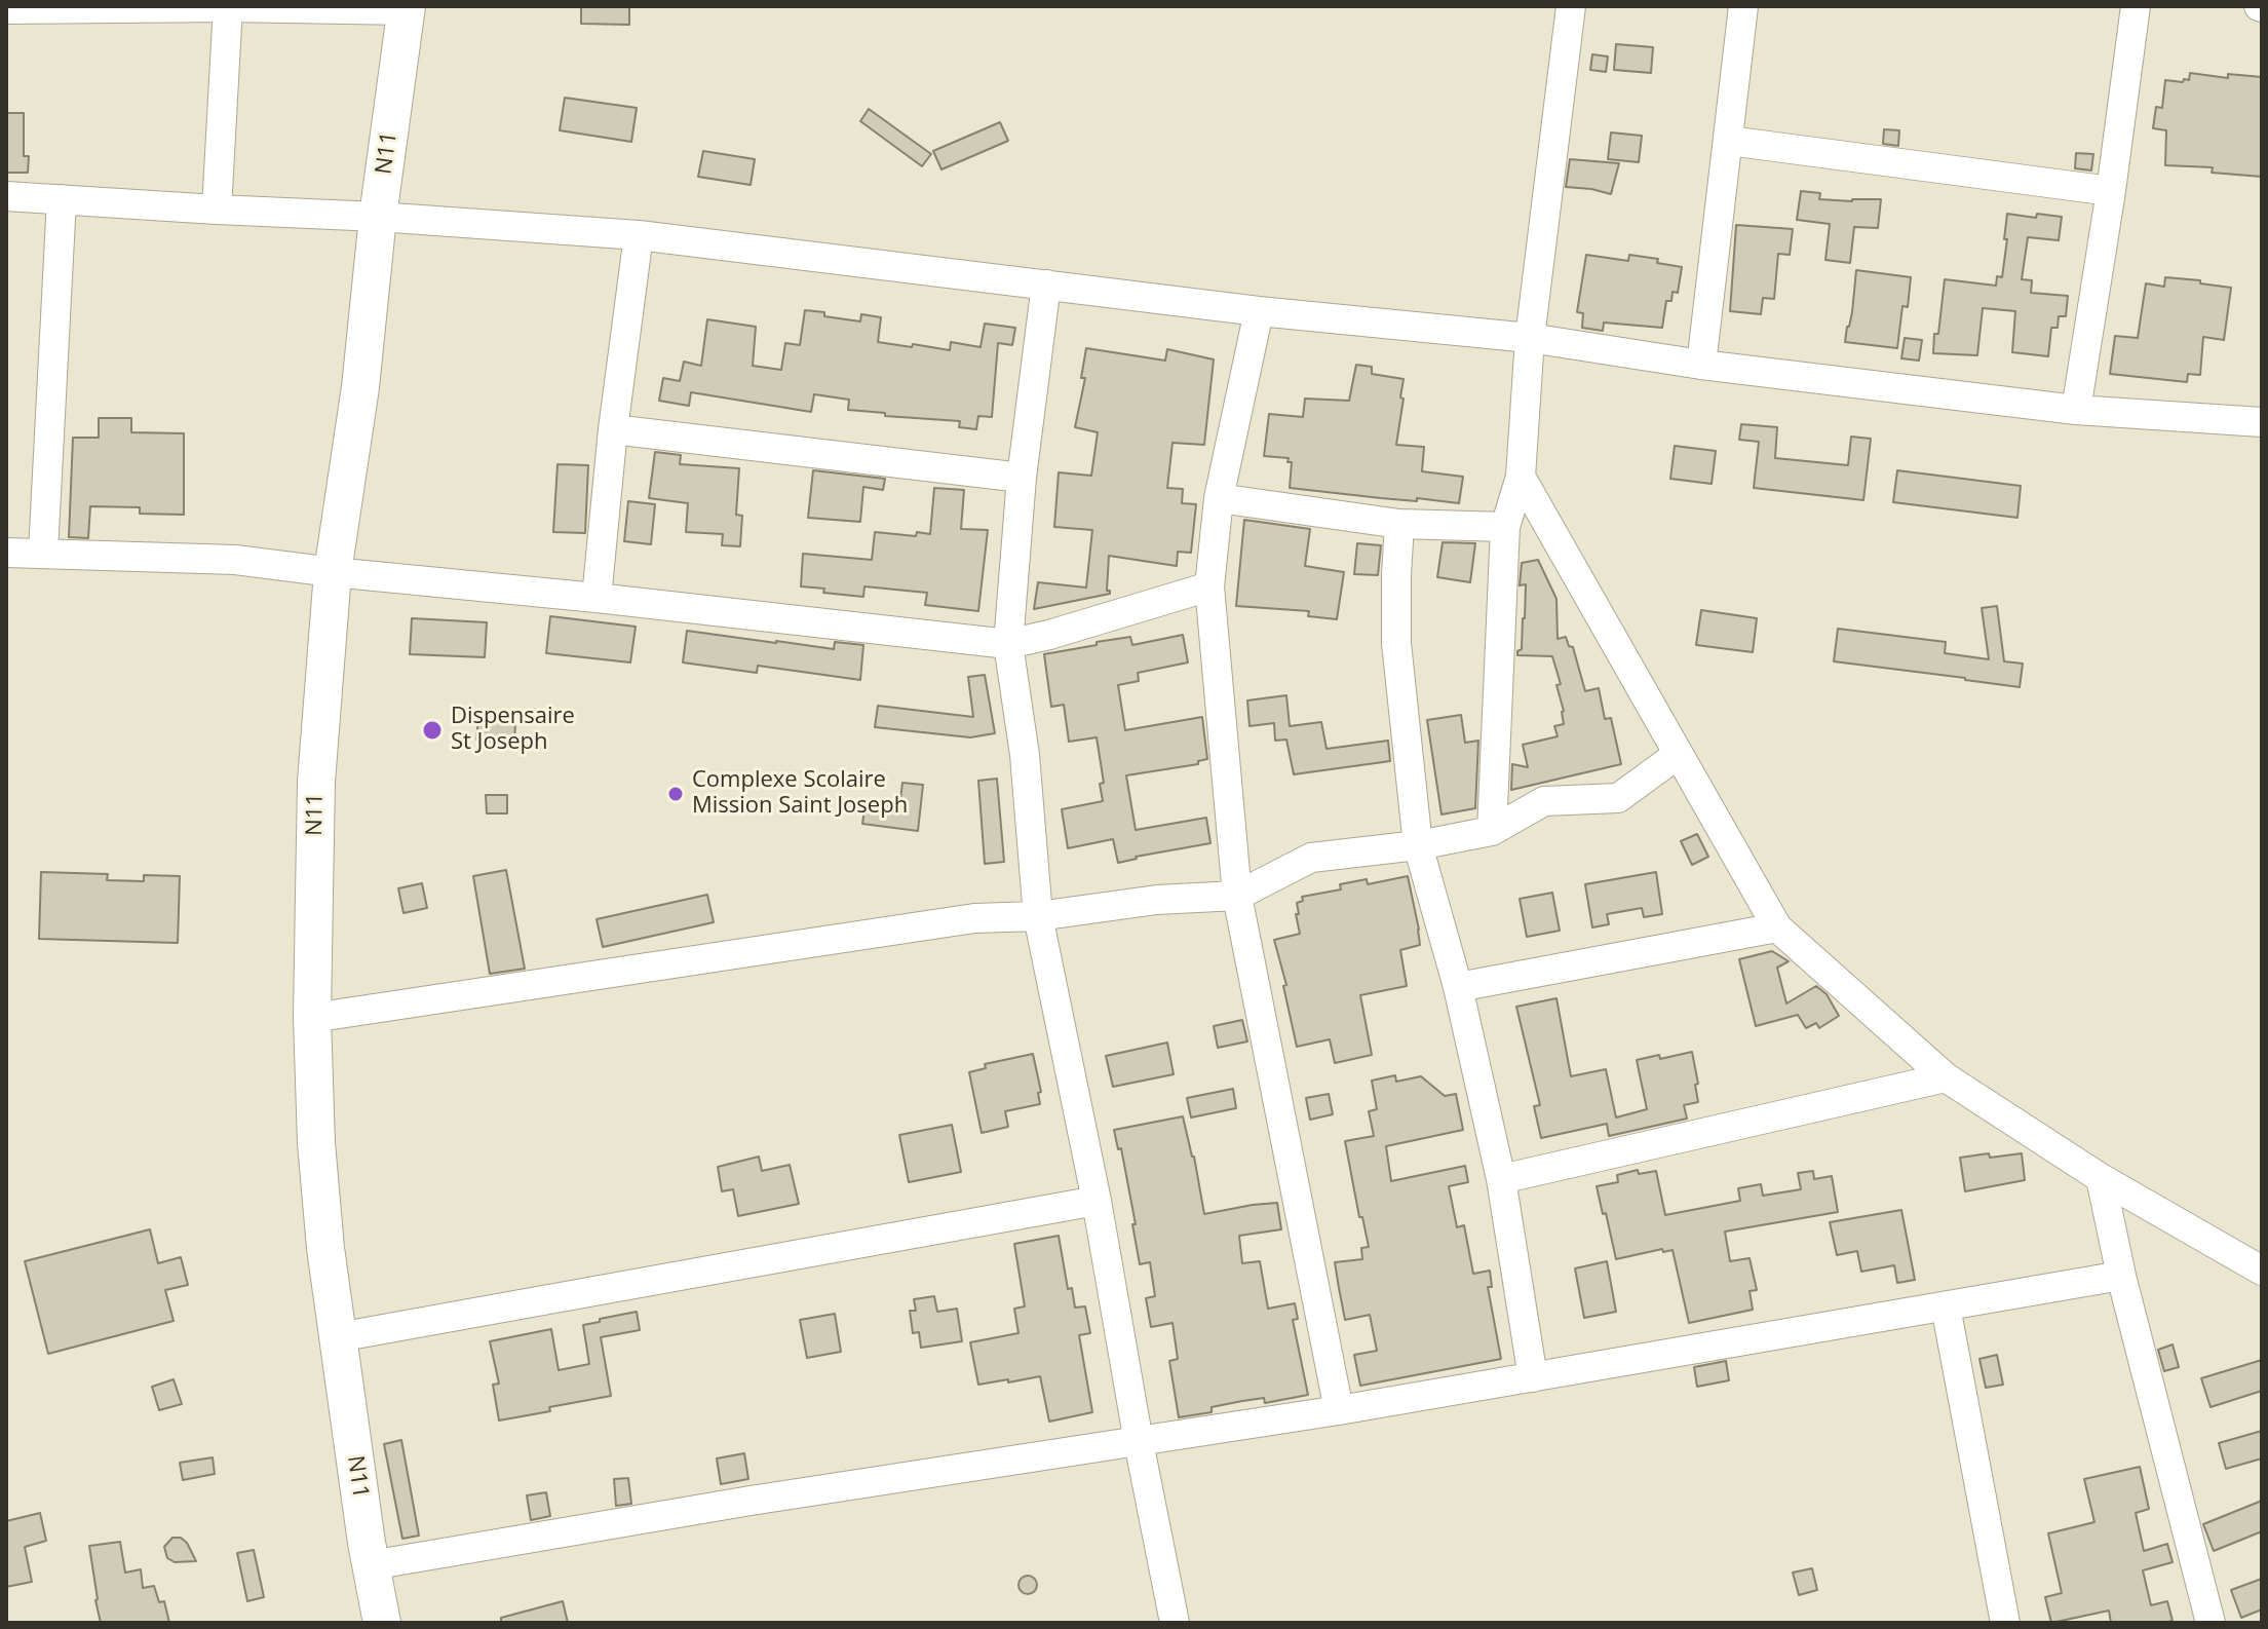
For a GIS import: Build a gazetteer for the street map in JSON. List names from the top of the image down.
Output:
{
  "streets": {
    "main road": ["N11"]
  },
  "places": ["Dispensaire St Joseph", "Complexe Scolaire Mission Saint Joseph"]
}
